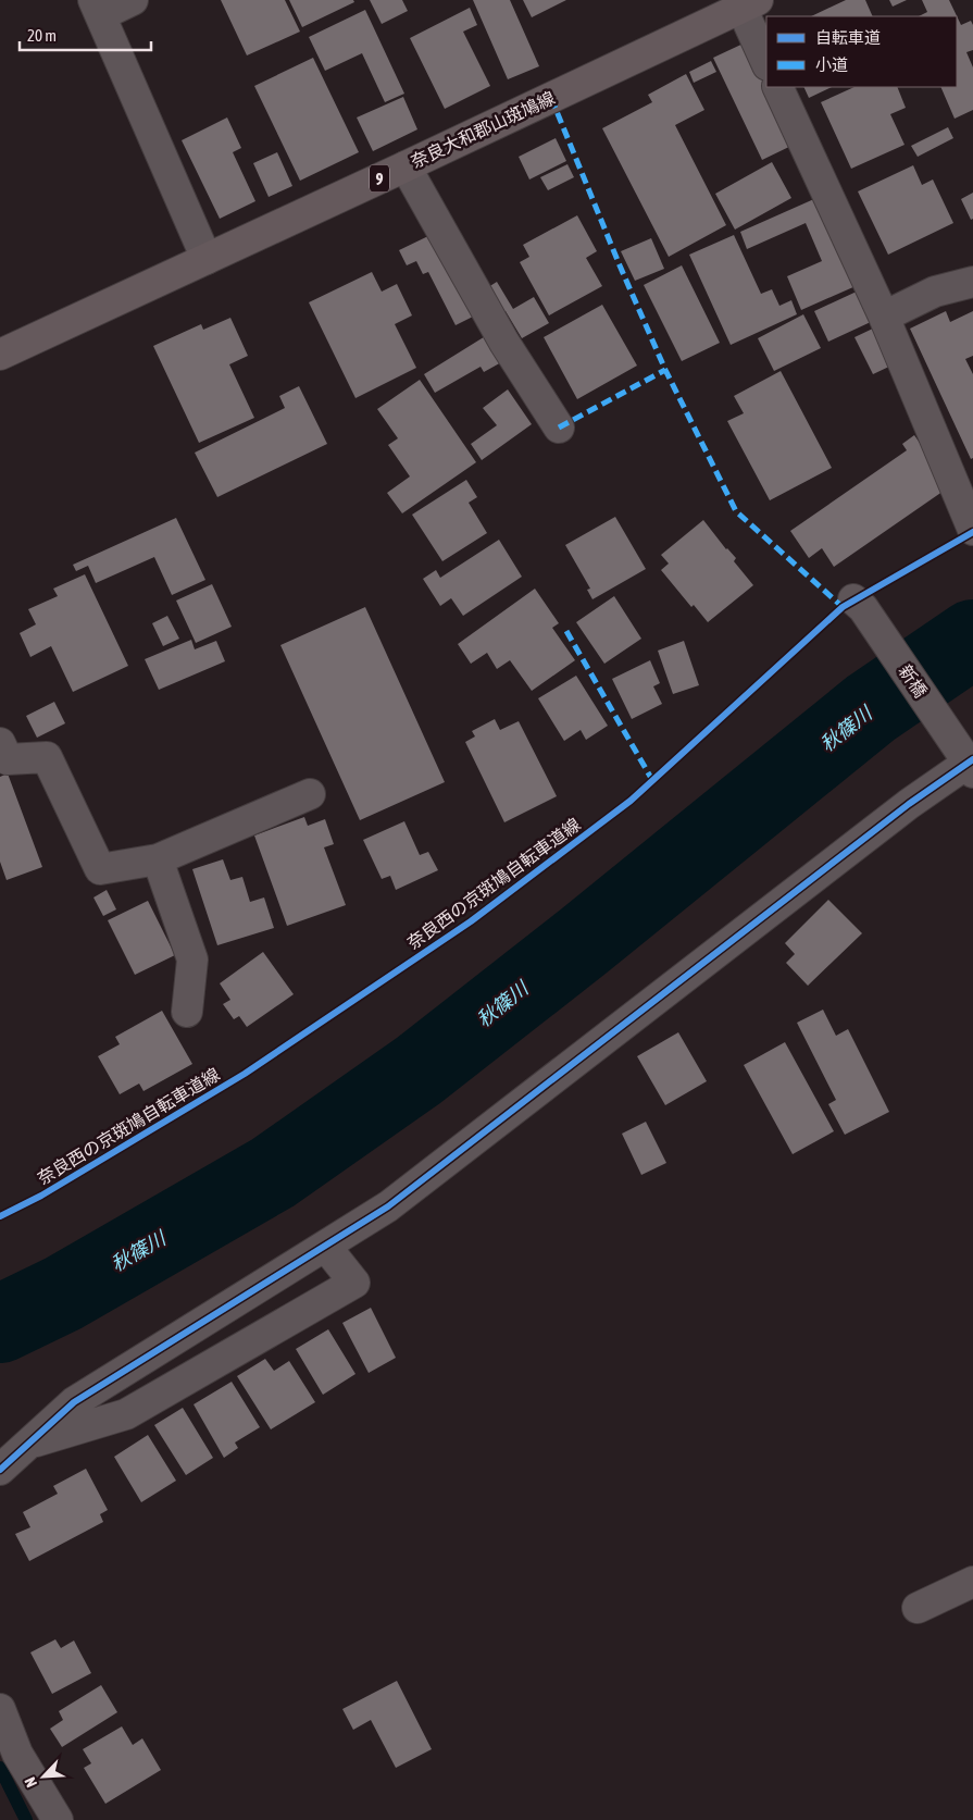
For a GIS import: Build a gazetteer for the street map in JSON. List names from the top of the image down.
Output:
{
  "streets": {
    "main road": ["奈良大和郡山斑鳩線", "9"],
    "street": ["新橋"],
    "cycle path": ["奈良西の京斑鳩自転車道線"]
  },
  "water": ["秋篠川"],
  "legend": ["自転車道", "小道"],
  "scale_bar": "20 m",
  "north": "bottom left"
}
